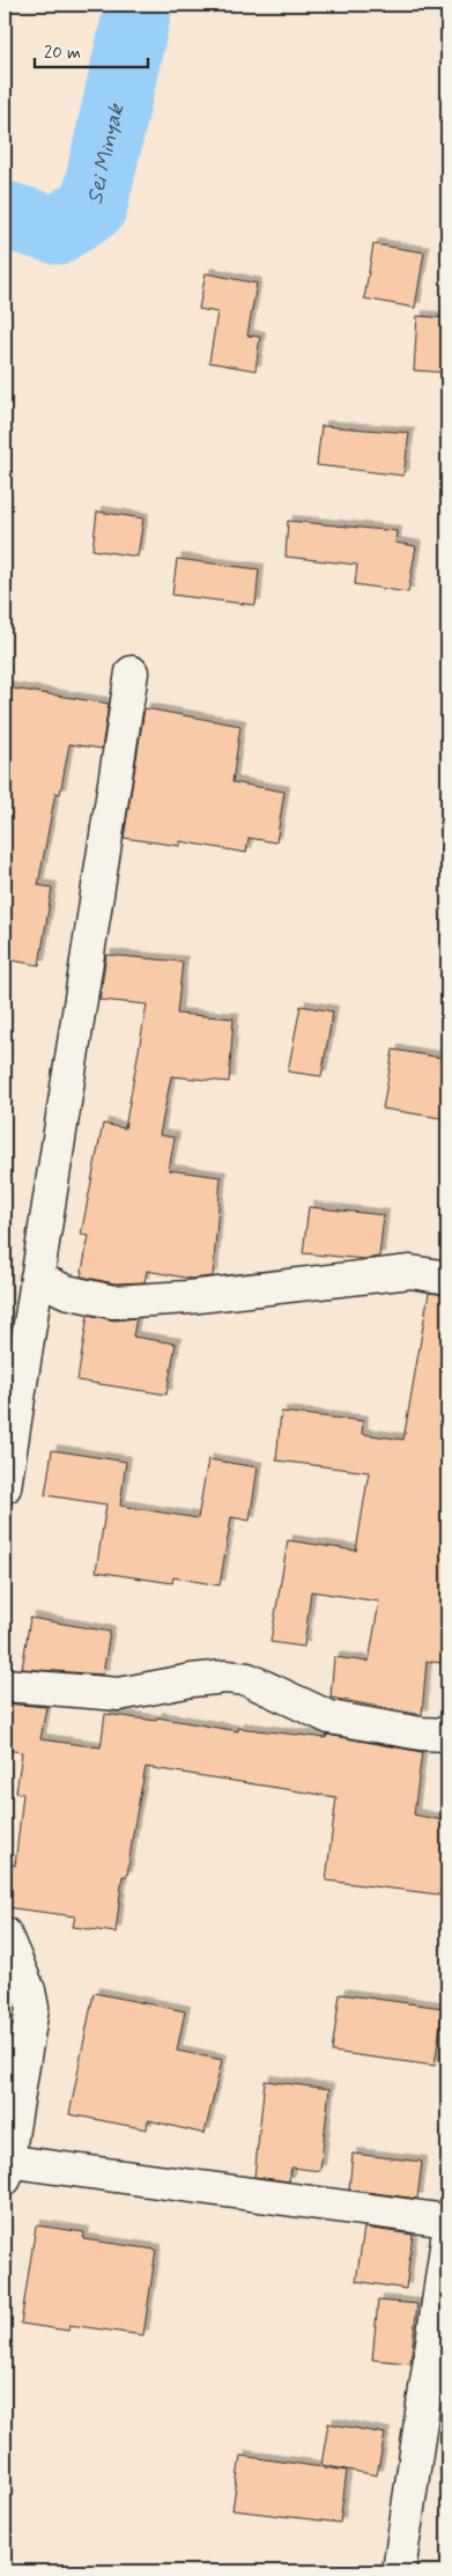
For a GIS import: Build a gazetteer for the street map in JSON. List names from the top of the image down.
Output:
{
  "water": ["Sei Minyak"],
  "scale_bar": "20 m"
}
